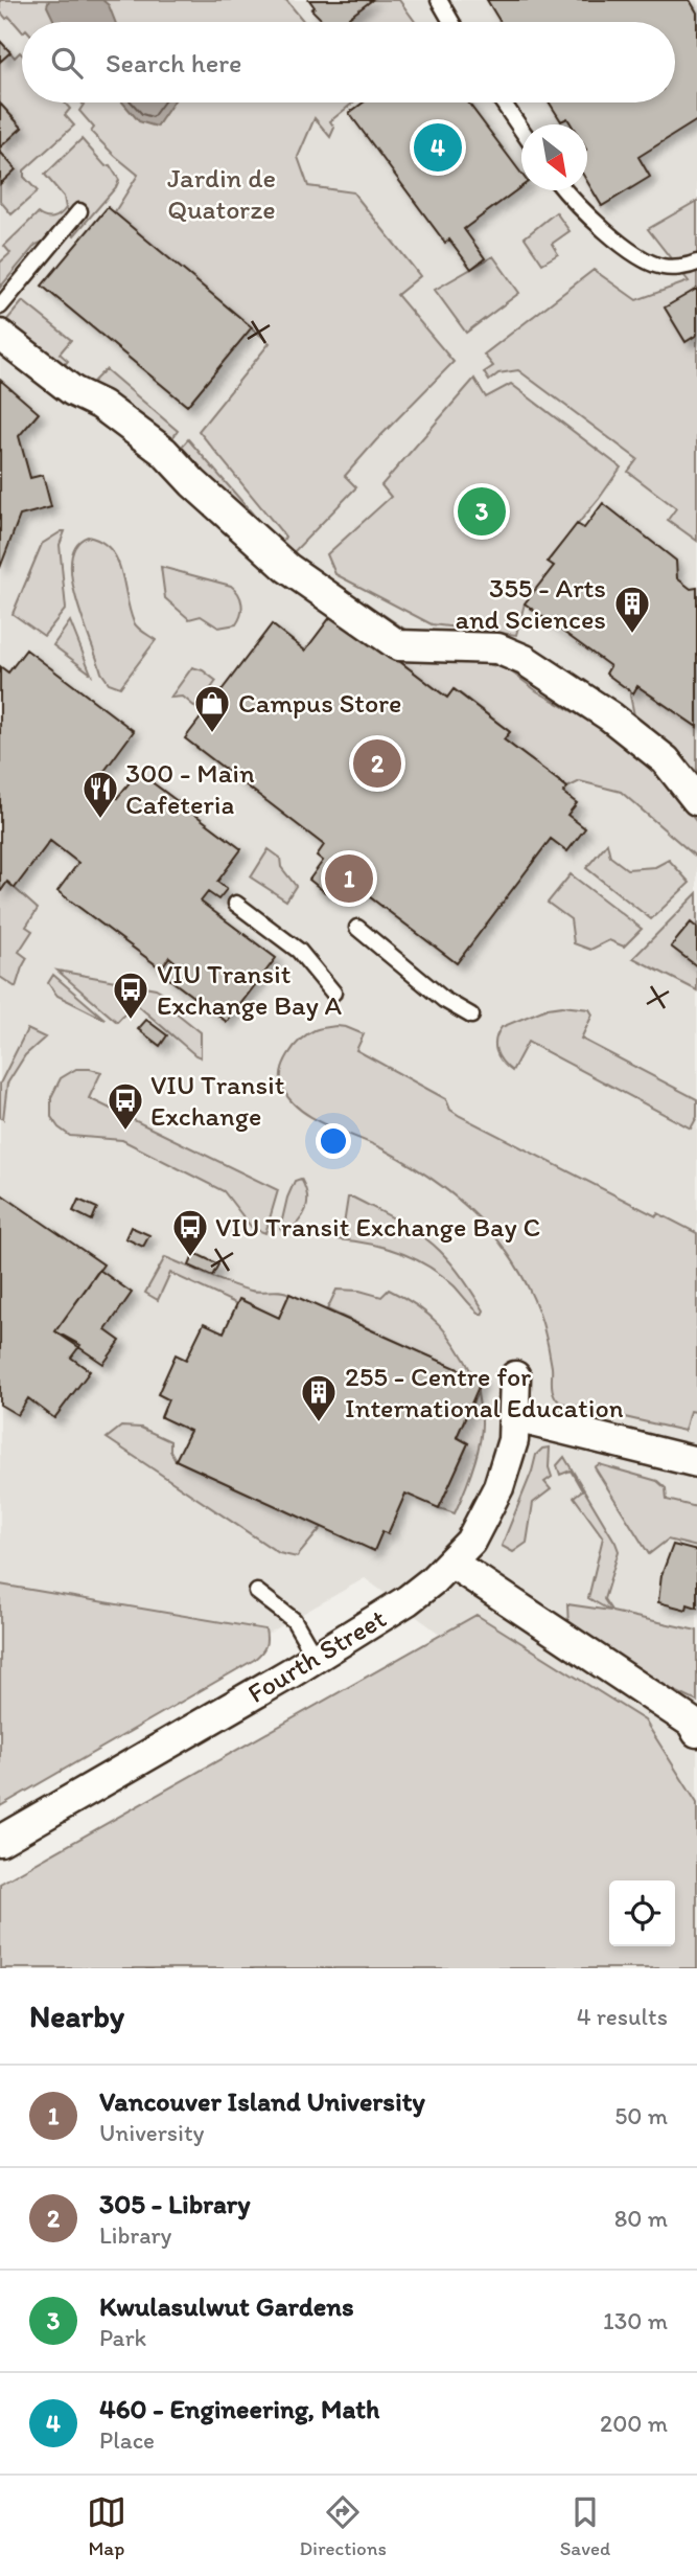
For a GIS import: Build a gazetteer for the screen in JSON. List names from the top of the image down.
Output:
{
  "streets": {
    "street": ["Fourth Street"]
  },
  "parks": ["Jardin de Quatorze"],
  "places": {
    "building": ["355 - Arts and Sciences", "255 - Centre for International Education"],
    "shop": ["Campus Store"],
    "restaurant": ["300 - Main Cafeteria"],
    "bus stop": ["VIU Transit Exchange Bay A", "VIU Transit Exchange", "VIU Transit Exchange Bay C"]
  },
  "north": "bottom right",
  "page": {
    "search": "Search here",
    "pins": [
      "4",
      "3",
      "2",
      "1"
    ],
    "heading": ["Nearby", "4 results"],
    "list": [
      {
        "mark": "1",
        "name": "Vancouver Island University",
        "note": "University",
        "value": "50 m"
      },
      {
        "mark": "2",
        "name": "305 - Library",
        "note": "Library",
        "value": "80 m"
      },
      {
        "mark": "3",
        "name": "Kwulasulwut Gardens",
        "note": "Park",
        "value": "130 m"
      },
      {
        "mark": "4",
        "name": "460 - Engineering, Math",
        "note": "Place",
        "value": "200 m"
      }
    ],
    "nav": ["Map", "Directions", "Saved"]
  }
}
